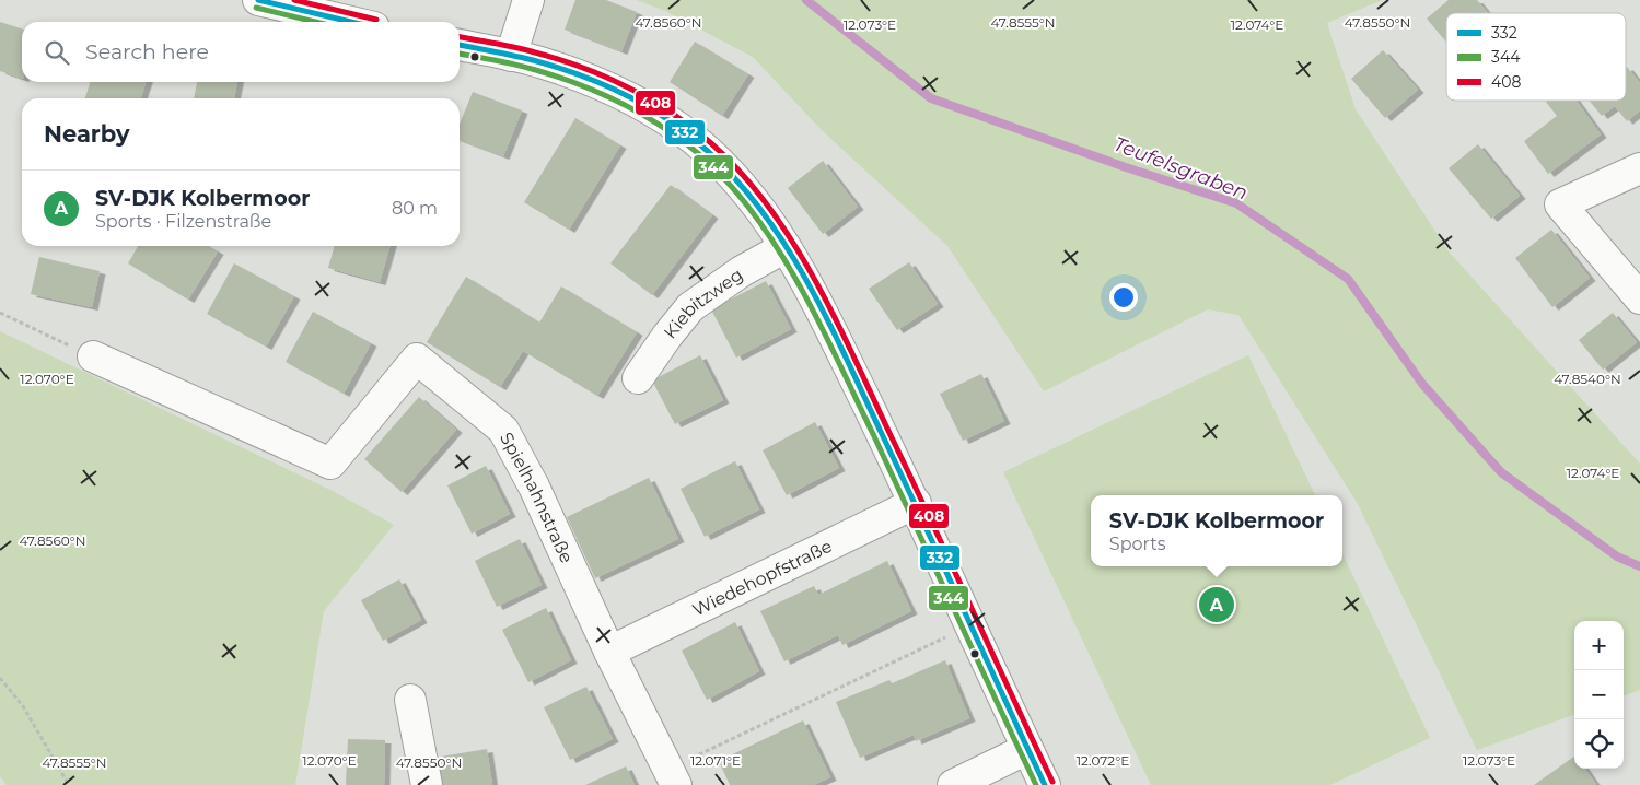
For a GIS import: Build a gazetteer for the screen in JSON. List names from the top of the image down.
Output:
{
  "streets": {
    "street": ["Kiebitzweg", "Spielhahnstraße", "Wiedehopfstraße"]
  },
  "crossings": [
    ["Spielhahnstraße", "Wiedehopfstraße"]
  ],
  "water": ["Teufelsgraben"],
  "lines": ["transit line 332", "transit line 408", "transit line 344"],
  "legend": ["332", "344", "408"],
  "page": {
    "search": "Search here",
    "heading": "Nearby",
    "list": [
      {
        "mark": "A",
        "name": "SV-DJK Kolbermoor",
        "note": "Sports · Filzenstraße",
        "value": "80 m"
      }
    ],
    "popup": ["SV-DJK Kolbermoor", "Sports"],
    "pins": "A",
    "map_buttons": ["+", "−"]
  },
  "coordinates": [
    "47.8560°N",
    "47.8555°N",
    "47.8550°N",
    "12.074°E",
    "12.073°E",
    "12.070°E",
    "47.8540°N",
    "12.071°E",
    "12.072°E"
  ]
}
